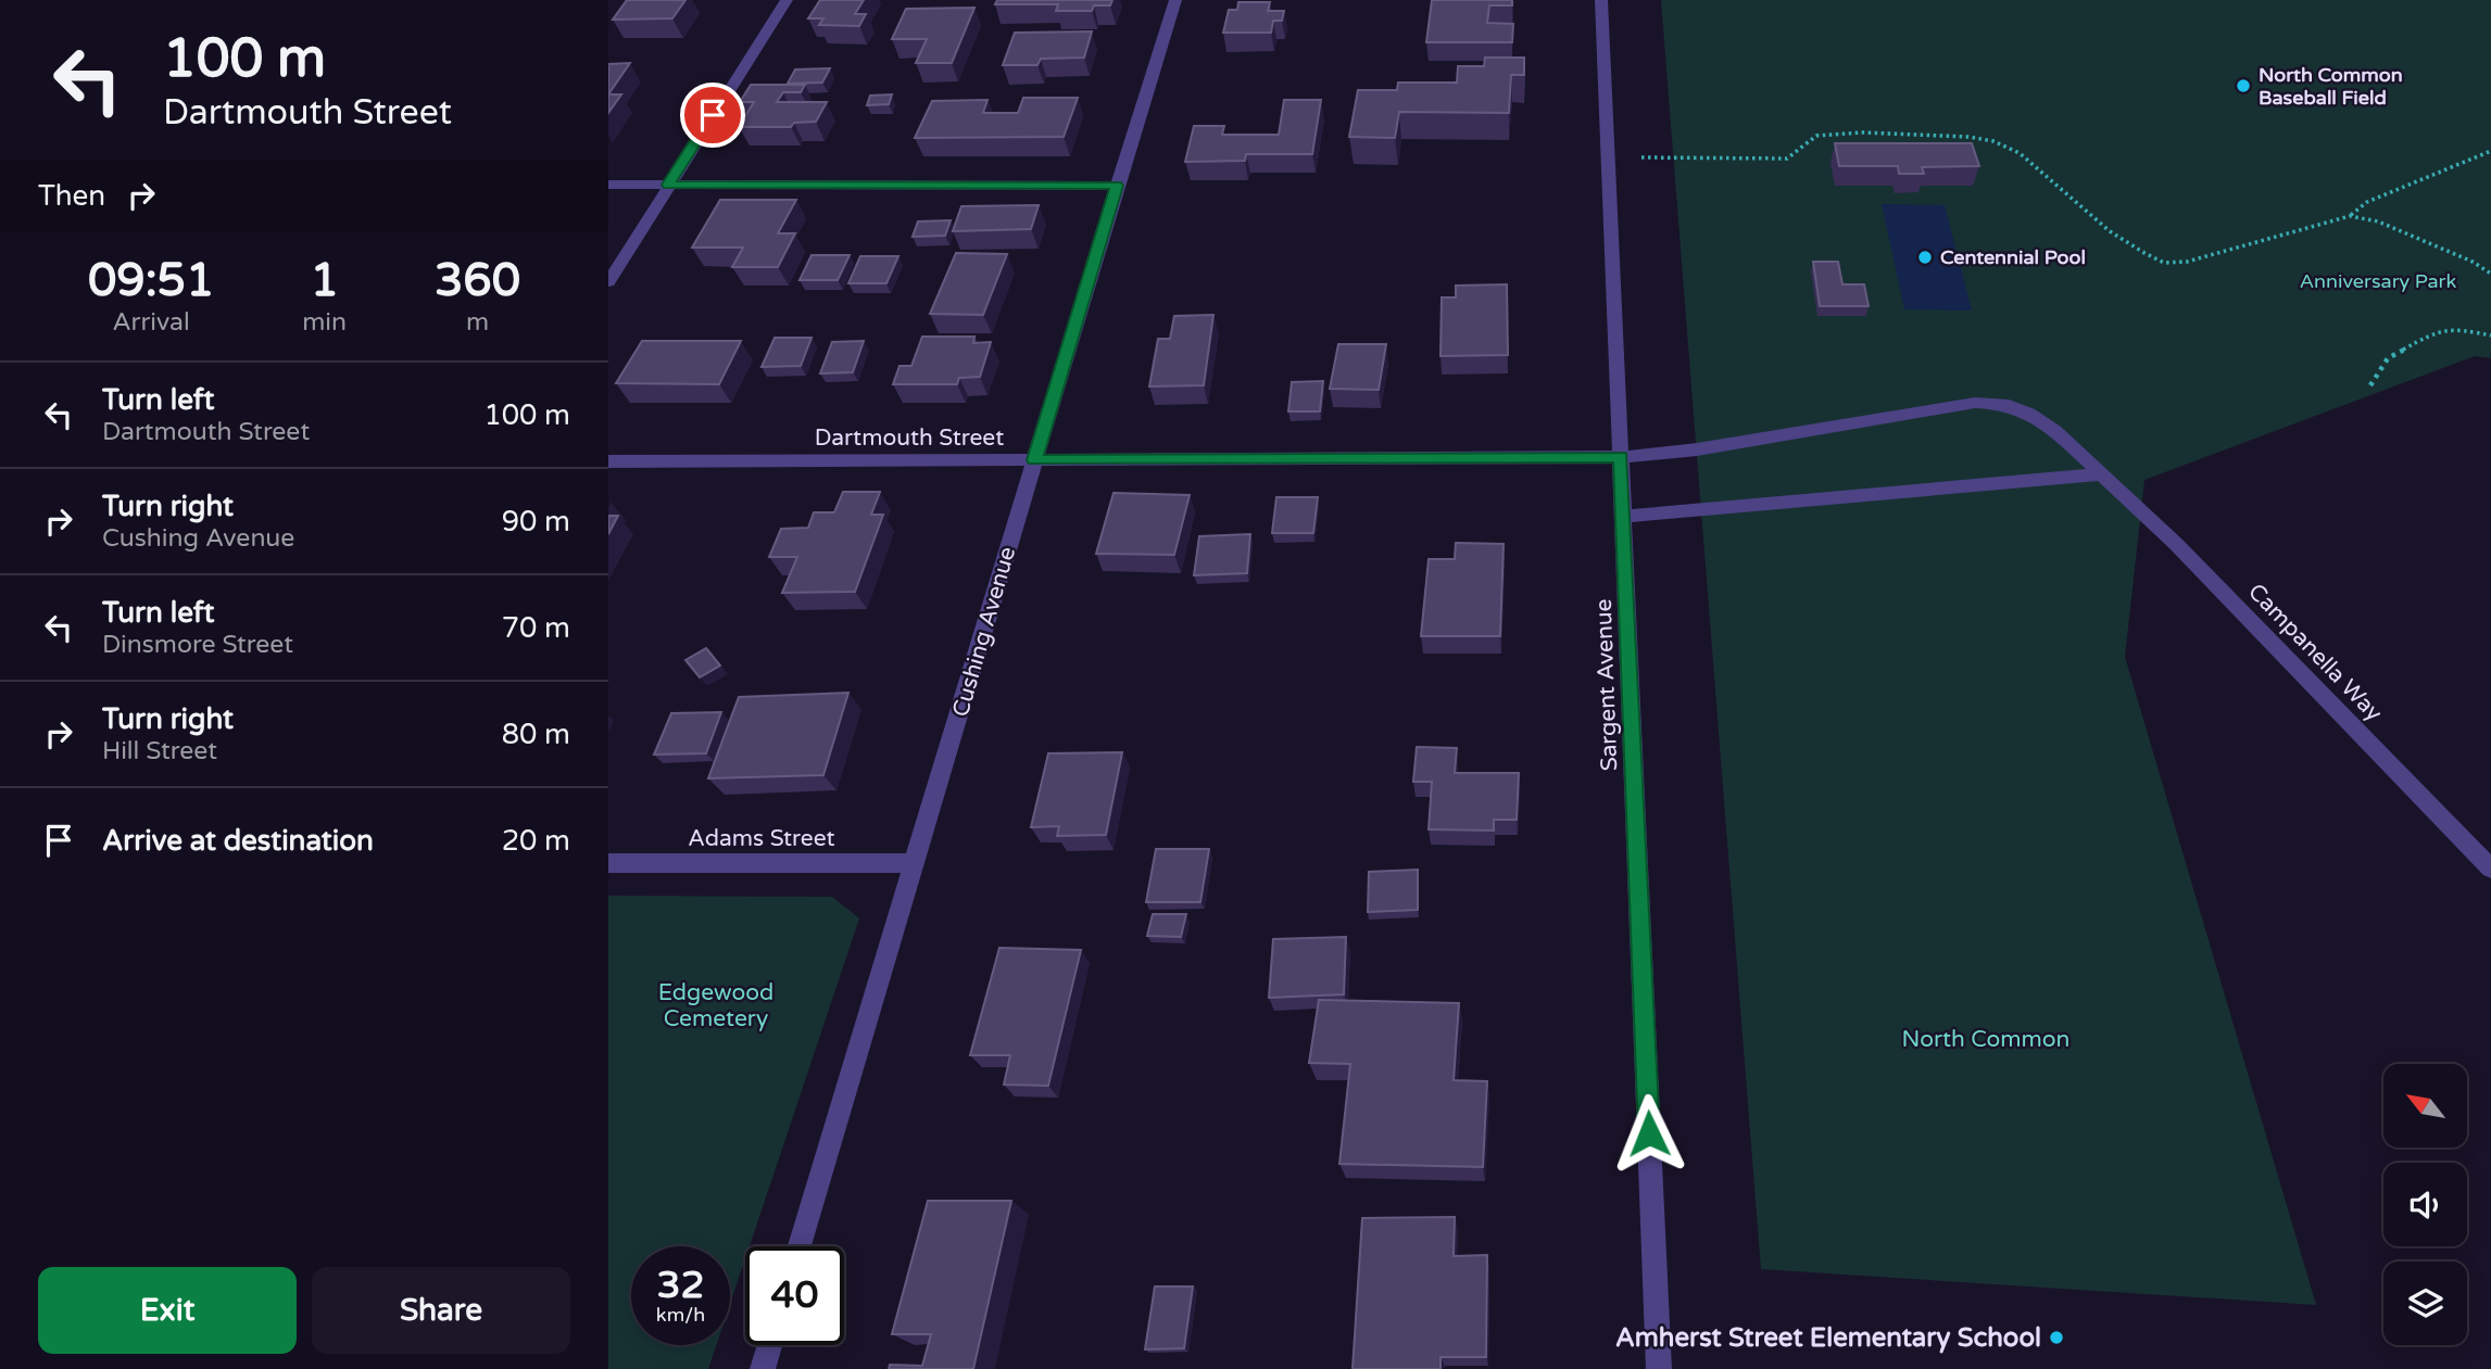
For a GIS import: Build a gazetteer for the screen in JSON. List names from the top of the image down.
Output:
{
  "streets": {
    "street": [
      "Dartmouth Street",
      "Cushing Avenue",
      "Campanella Way",
      "Sargent Avenue",
      "Adams Street"
    ]
  },
  "crossings": [
    ["Dartmouth Street", "Cushing Avenue"],
    ["Dartmouth Street", "Campanella Way"],
    ["Dartmouth Street", "Sargent Avenue"],
    ["Cushing Avenue", "Adams Street"],
    ["Campanella Way", "Sargent Avenue"]
  ],
  "parks": ["Anniversary Park", "Edgewood Cemetery", "North Common"],
  "places": ["North Common Baseball Field", "Centennial Pool", "Amherst Street Elementary School"],
  "north": "top left",
  "page": {
    "turn": ["100 m", "Dartmouth Street"],
    "then": "Then",
    "eta": [
      "09:51",
      "Arrival",
      "1",
      "min",
      "360",
      "m"
    ],
    "list": [
      {
        "name": "Turn left",
        "note": "Dartmouth Street",
        "value": "100 m"
      },
      {
        "name": "Turn right",
        "note": "Cushing Avenue",
        "value": "90 m"
      },
      {
        "name": "Turn left",
        "note": "Dinsmore Street",
        "value": "70 m"
      },
      {
        "name": "Turn right",
        "note": "Hill Street",
        "value": "80 m"
      },
      {
        "name": "Arrive at destination",
        "value": "20 m"
      }
    ],
    "speed": "32 km/h",
    "limit": "40",
    "buttons": ["Exit", "Share"]
  }
}
